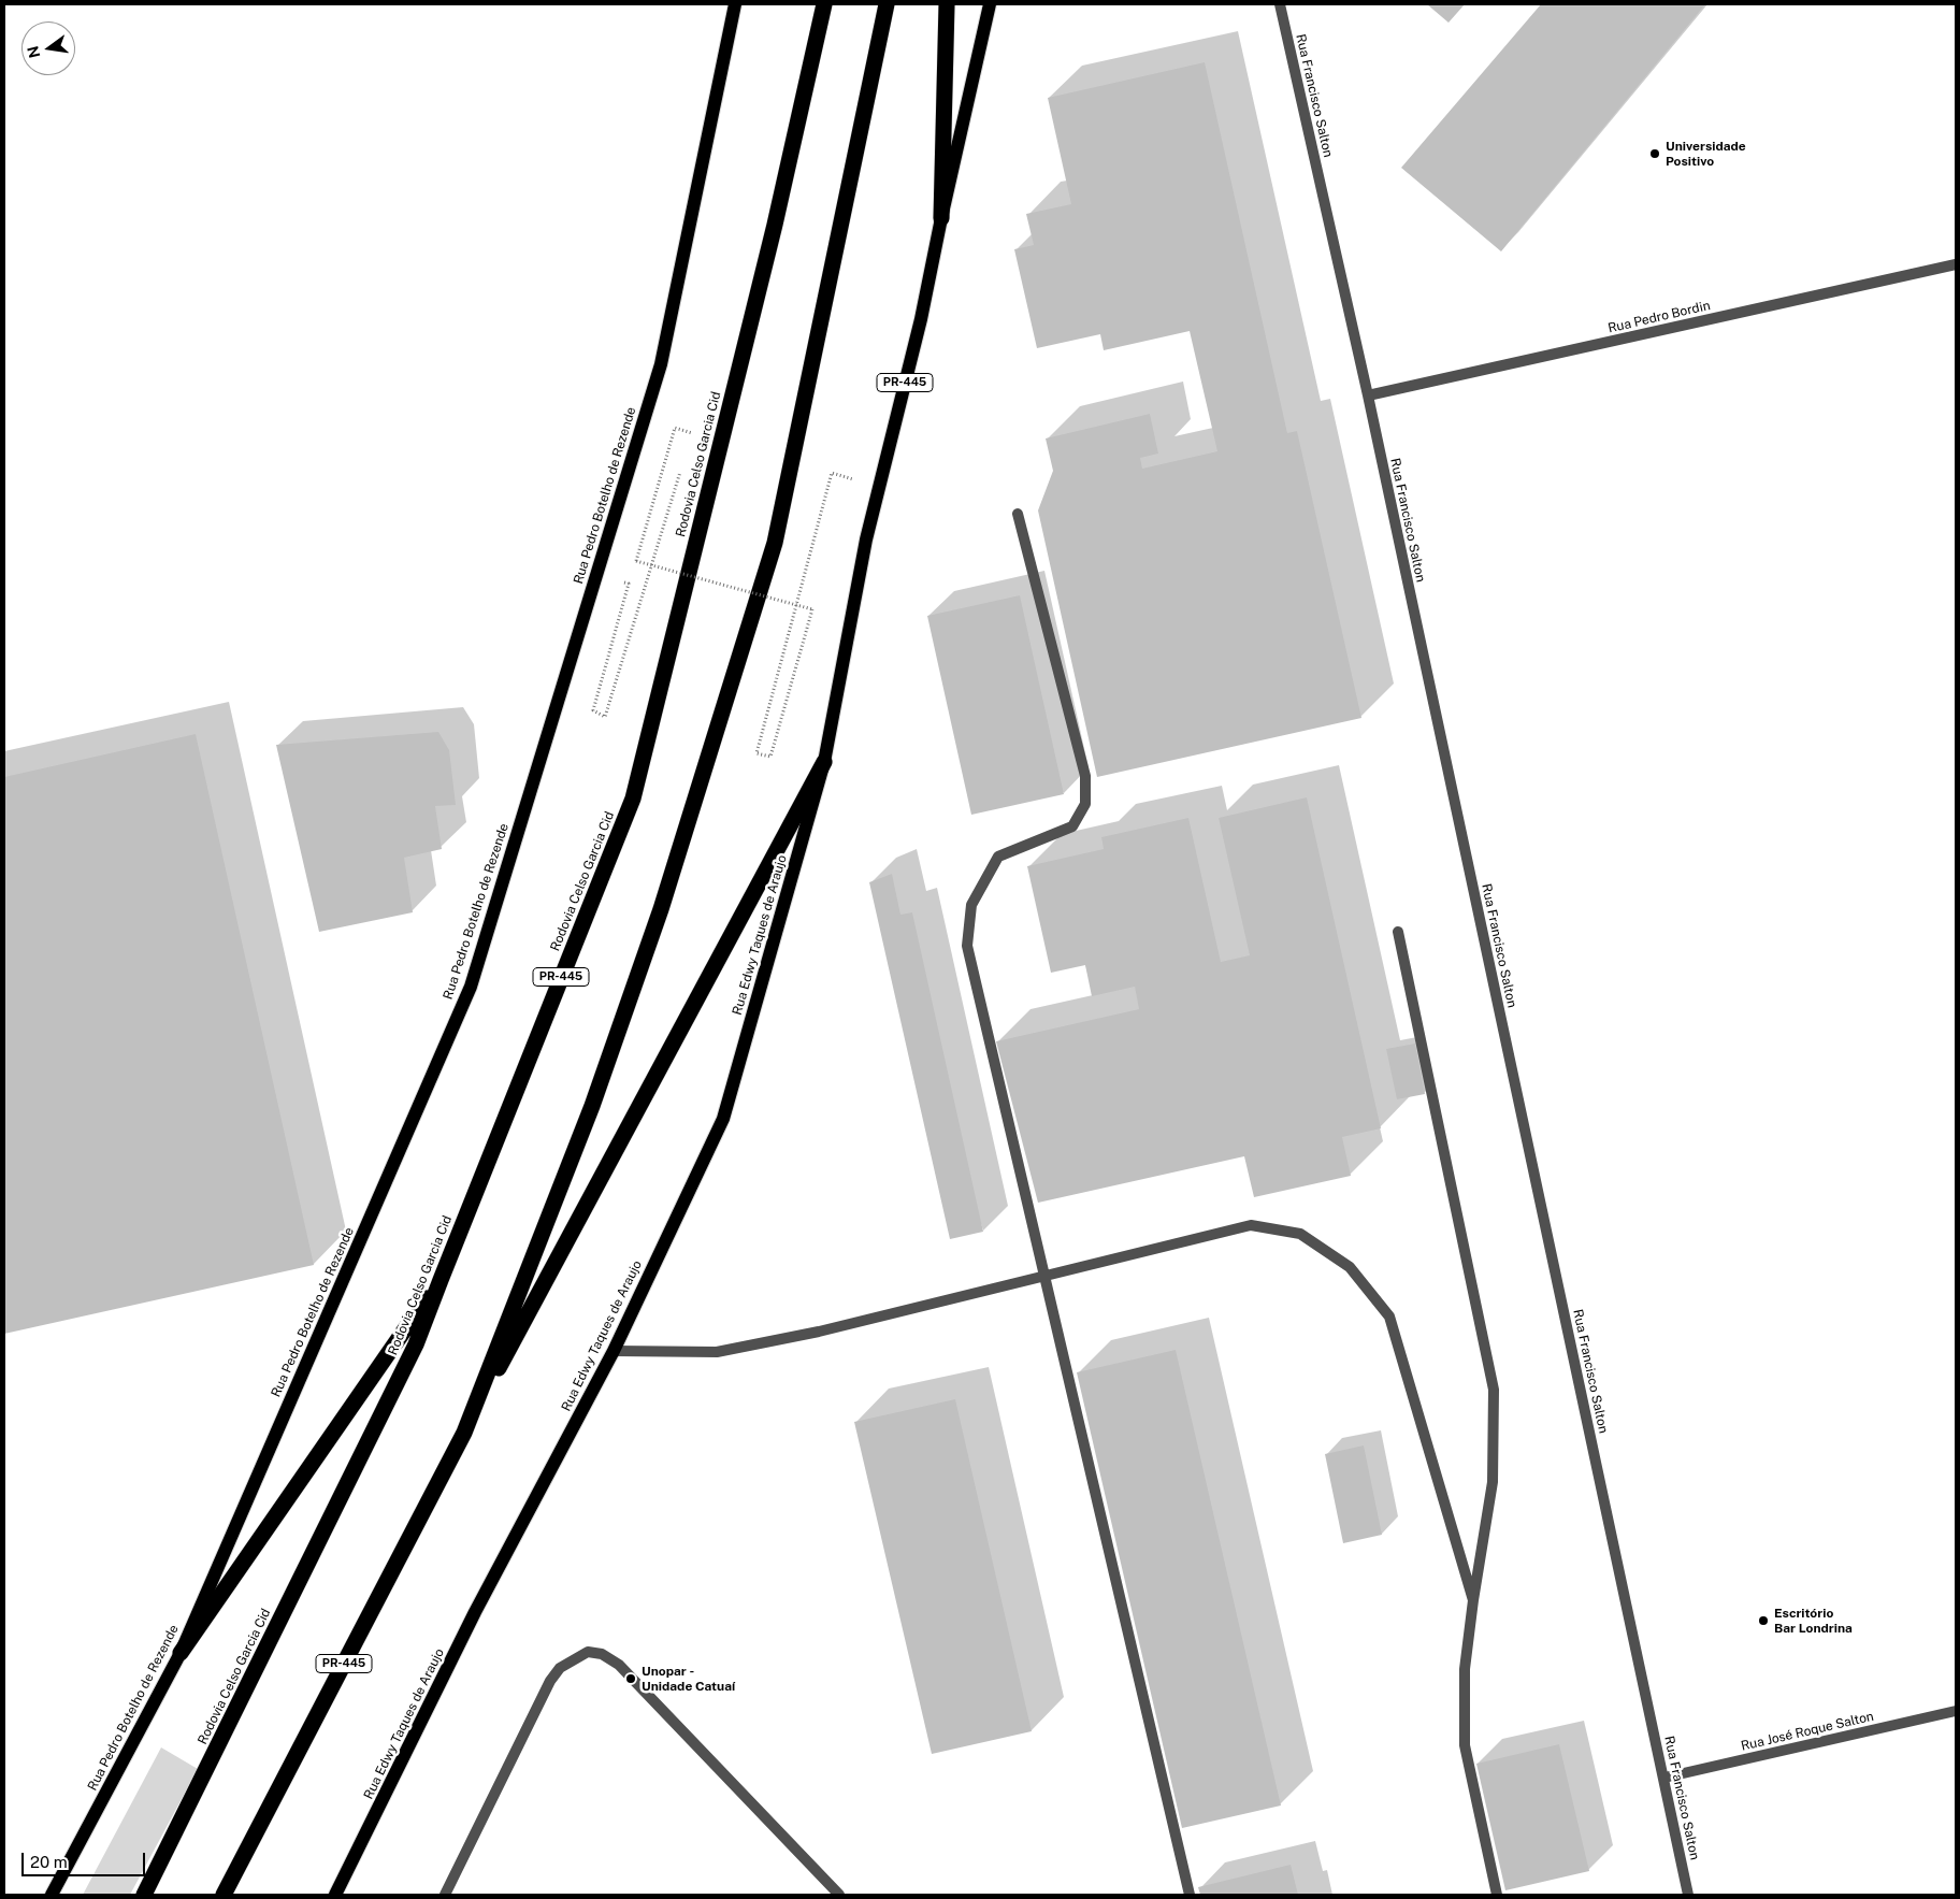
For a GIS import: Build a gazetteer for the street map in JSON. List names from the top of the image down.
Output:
{
  "streets": {
    "highway": ["PR-445", "Rodovia Celso Garcia Cid"],
    "main road": ["Rua Pedro Botelho de Rezende", "Rua Edwy Taques de Araujo"],
    "street": ["Rua Francisco Salton", "Rua Pedro Bordin", "Rua José Roque Salton"]
  },
  "crossings": [
    ["Rua Francisco Salton", "Rua Pedro Bordin"],
    ["Rua Francisco Salton", "Rua José Roque Salton"],
    ["PR-445", "Rua Edwy Taques de Araujo"]
  ],
  "places": ["Universidade Positivo", "Escritório Bar Londrina", "Unopar - Unidade Catuaí"],
  "scale_bar": "20 m",
  "north": "left"
}
